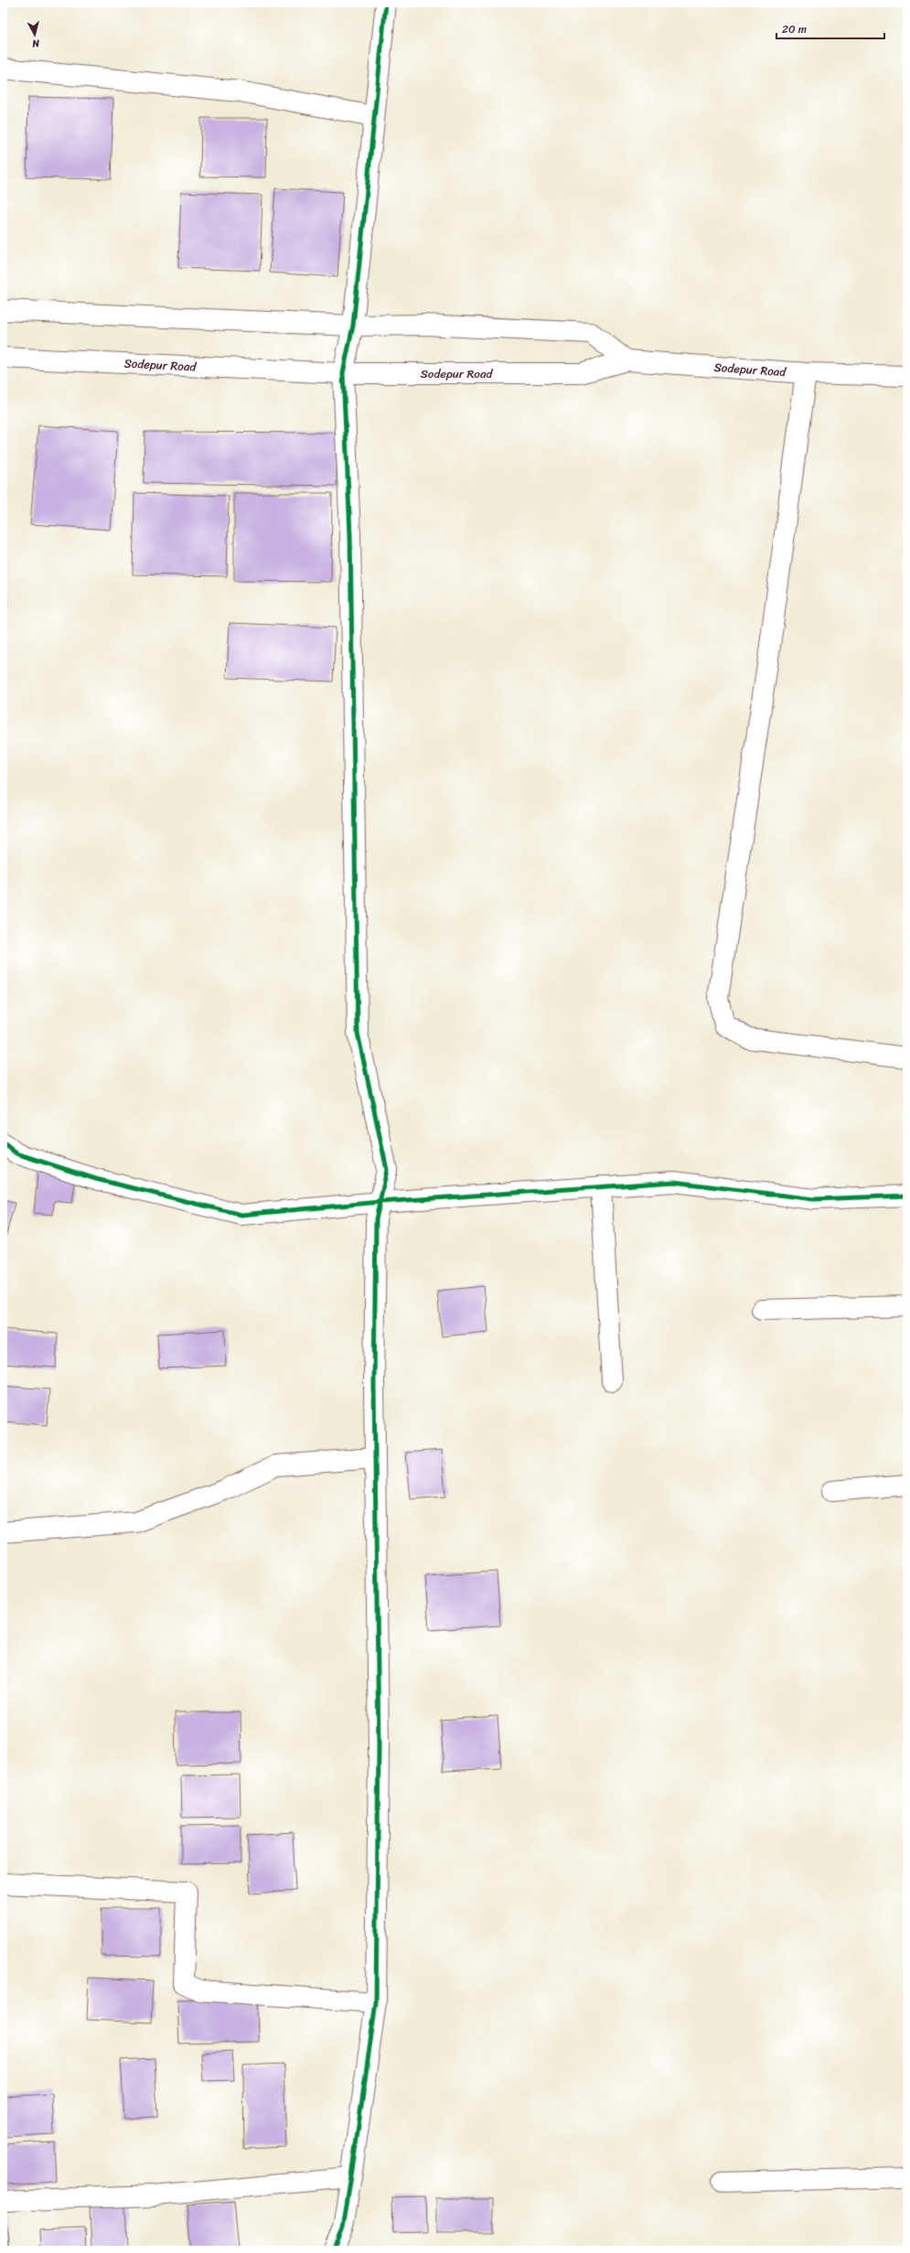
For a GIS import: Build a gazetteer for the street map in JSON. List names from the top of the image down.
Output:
{
  "streets": {
    "street": ["Sodepur Road"]
  },
  "scale_bar": "20 m",
  "north": "bottom"
}
